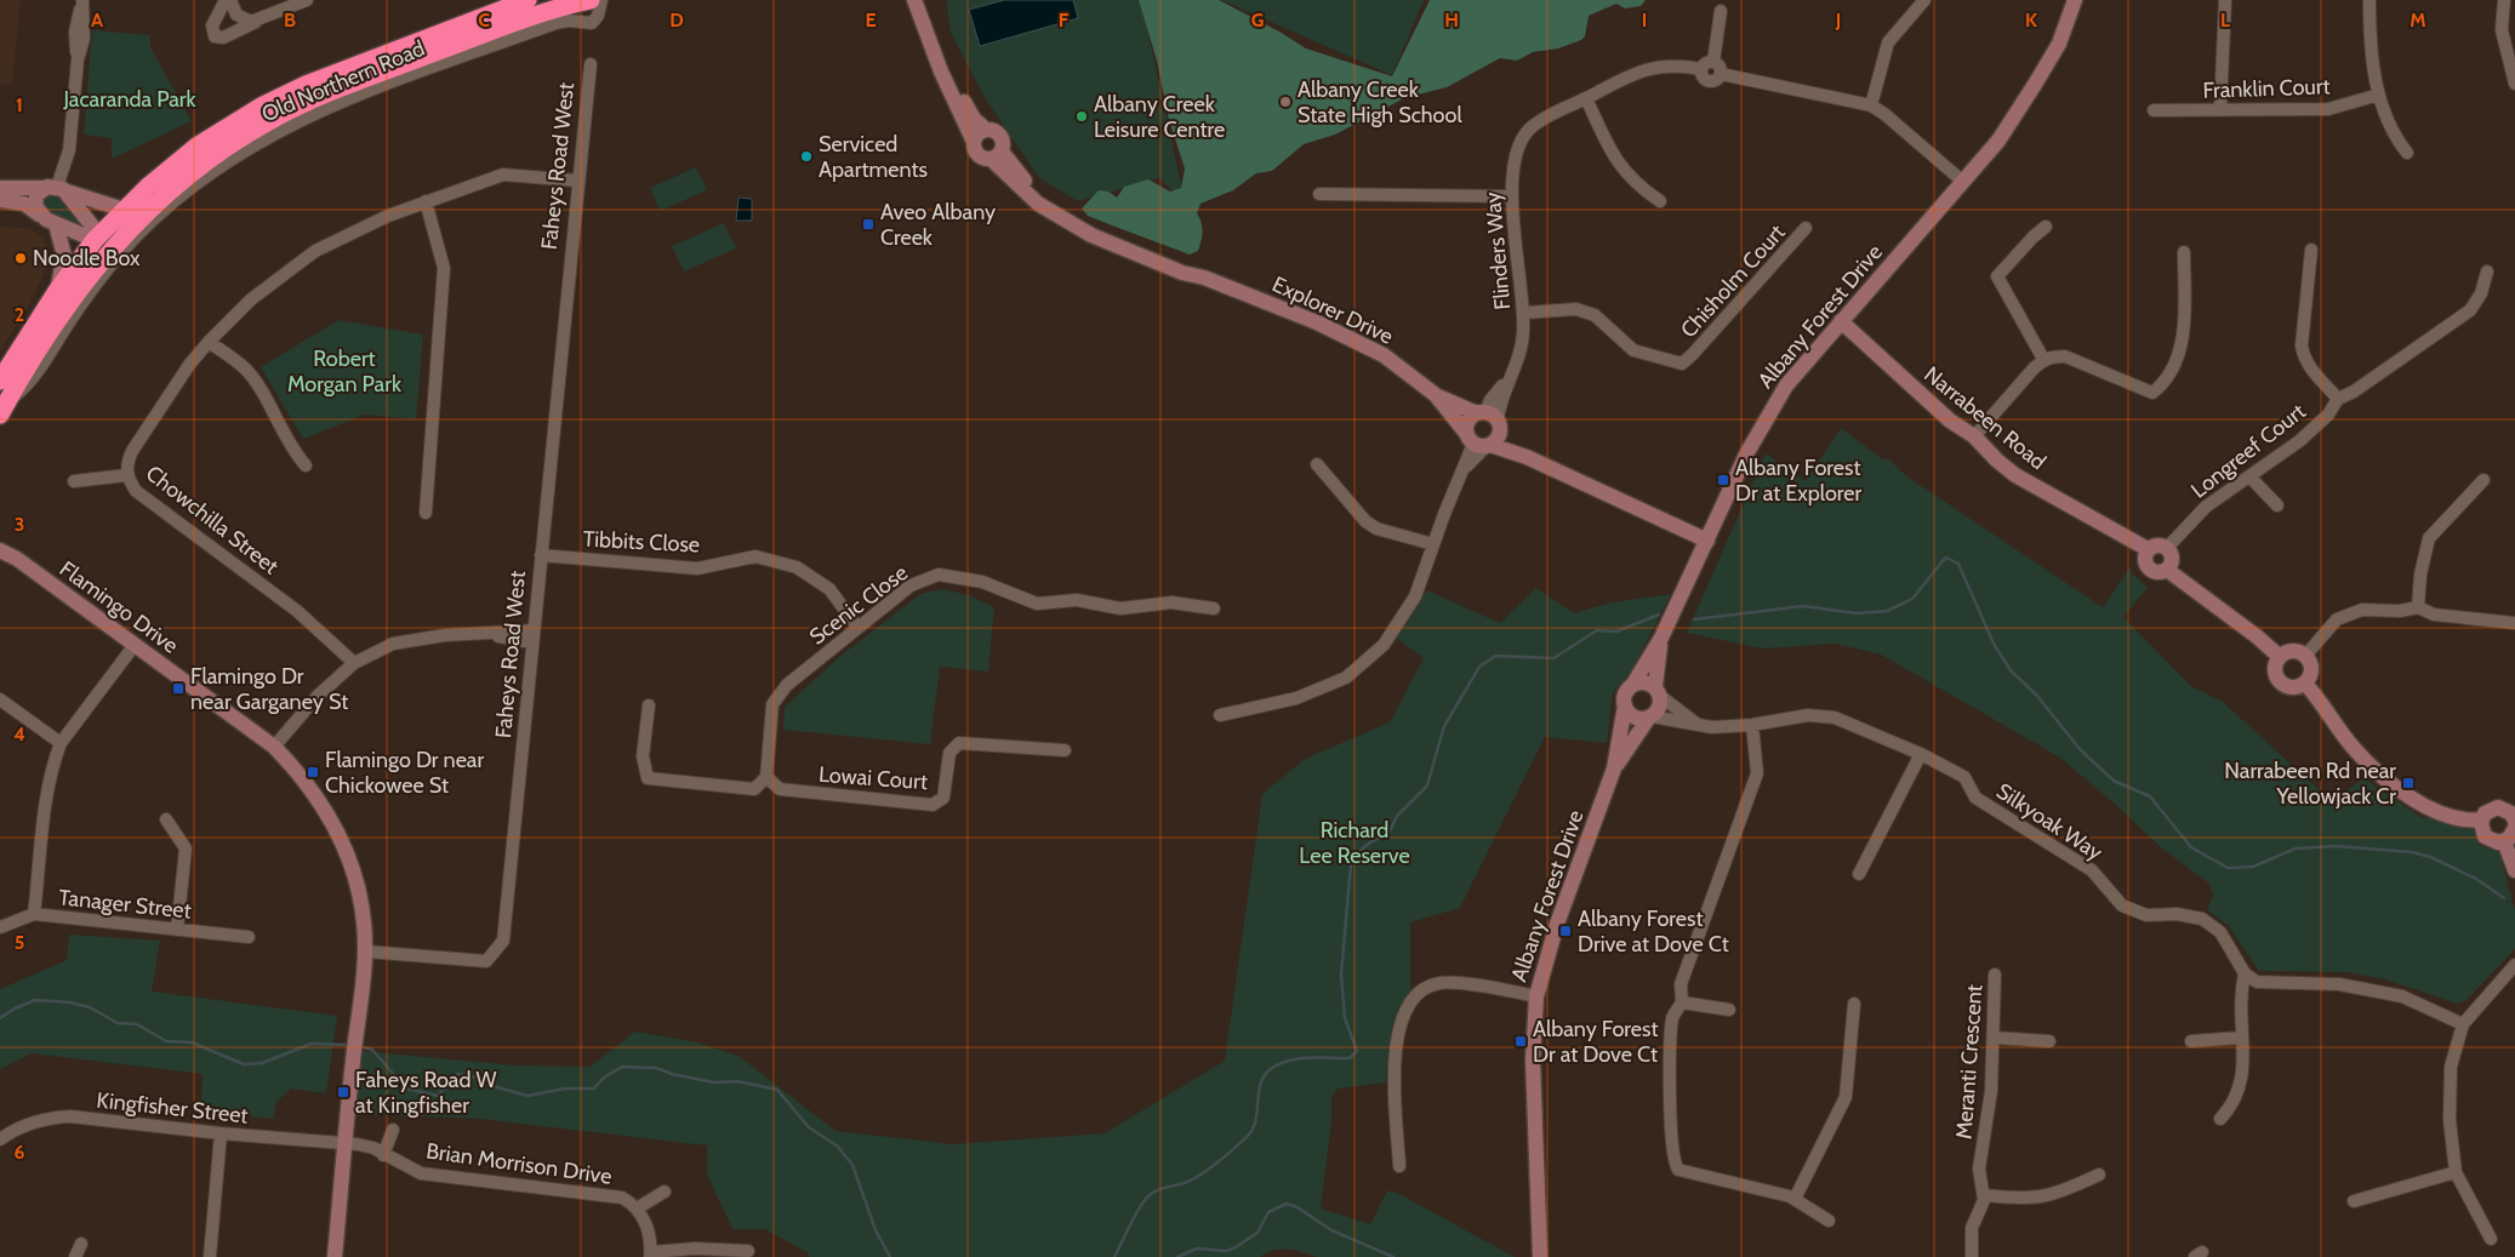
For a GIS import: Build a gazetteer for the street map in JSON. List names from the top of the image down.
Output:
{
  "streets": {
    "highway": ["Old Northern Road"],
    "street": [
      "Franklin Court",
      "Faheys Road West",
      "Flinders Way",
      "Chisholm Court",
      "Explorer Drive",
      "Albany Forest Drive",
      "Narrabeen Road",
      "Longreef Court",
      "Chowchilla Street",
      "Tibbits Close",
      "Scenic Close",
      "Flamingo Drive",
      "Lowai Court",
      "Silkyoak Way",
      "Tanager Street",
      "Meranti Crescent",
      "Kingfisher Street",
      "Brian Morrison Drive"
    ]
  },
  "crossings": [
    ["Faheys Road West", "Chowchilla Street"],
    ["Faheys Road West", "Tibbits Close"],
    ["Faheys Road West", "Flamingo Drive"],
    ["Flinders Way", "Chisholm Court"],
    ["Flinders Way", "Explorer Drive"],
    ["Explorer Drive", "Albany Forest Drive"],
    ["Albany Forest Drive", "Narrabeen Road"],
    ["Albany Forest Drive", "Silkyoak Way"],
    ["Narrabeen Road", "Longreef Court"],
    ["Tibbits Close", "Scenic Close"],
    ["Scenic Close", "Lowai Court"],
    ["Kingfisher Street", "Brian Morrison Drive"]
  ],
  "parks": ["Jacaranda Park", "Robert Morgan Park", "Richard Lee Reserve"],
  "places": {
    "other": [
      "Albany Creek State High School",
      "Albany Creek Leisure Centre",
      "Serviced Apartments",
      "Noodle Box"
    ],
    "transit": [
      "Aveo Albany Creek",
      "Albany Forest Dr at Explorer",
      "Flamingo Dr near Garganey St",
      "Flamingo Dr near Chickowee St",
      "Narrabeen Rd near Yellowjack Cr",
      "Albany Forest Drive at Dove Ct",
      "Albany Forest Dr at Dove Ct",
      "Faheys Road W at Kingfisher"
    ]
  },
  "grid": {
    "columns": [
      "A",
      "B",
      "C",
      "D",
      "E",
      "F",
      "G",
      "H",
      "I",
      "J",
      "K",
      "L",
      "M"
    ],
    "rows": [
      "1",
      "2",
      "3",
      "4",
      "5",
      "6"
    ]
  }
}
